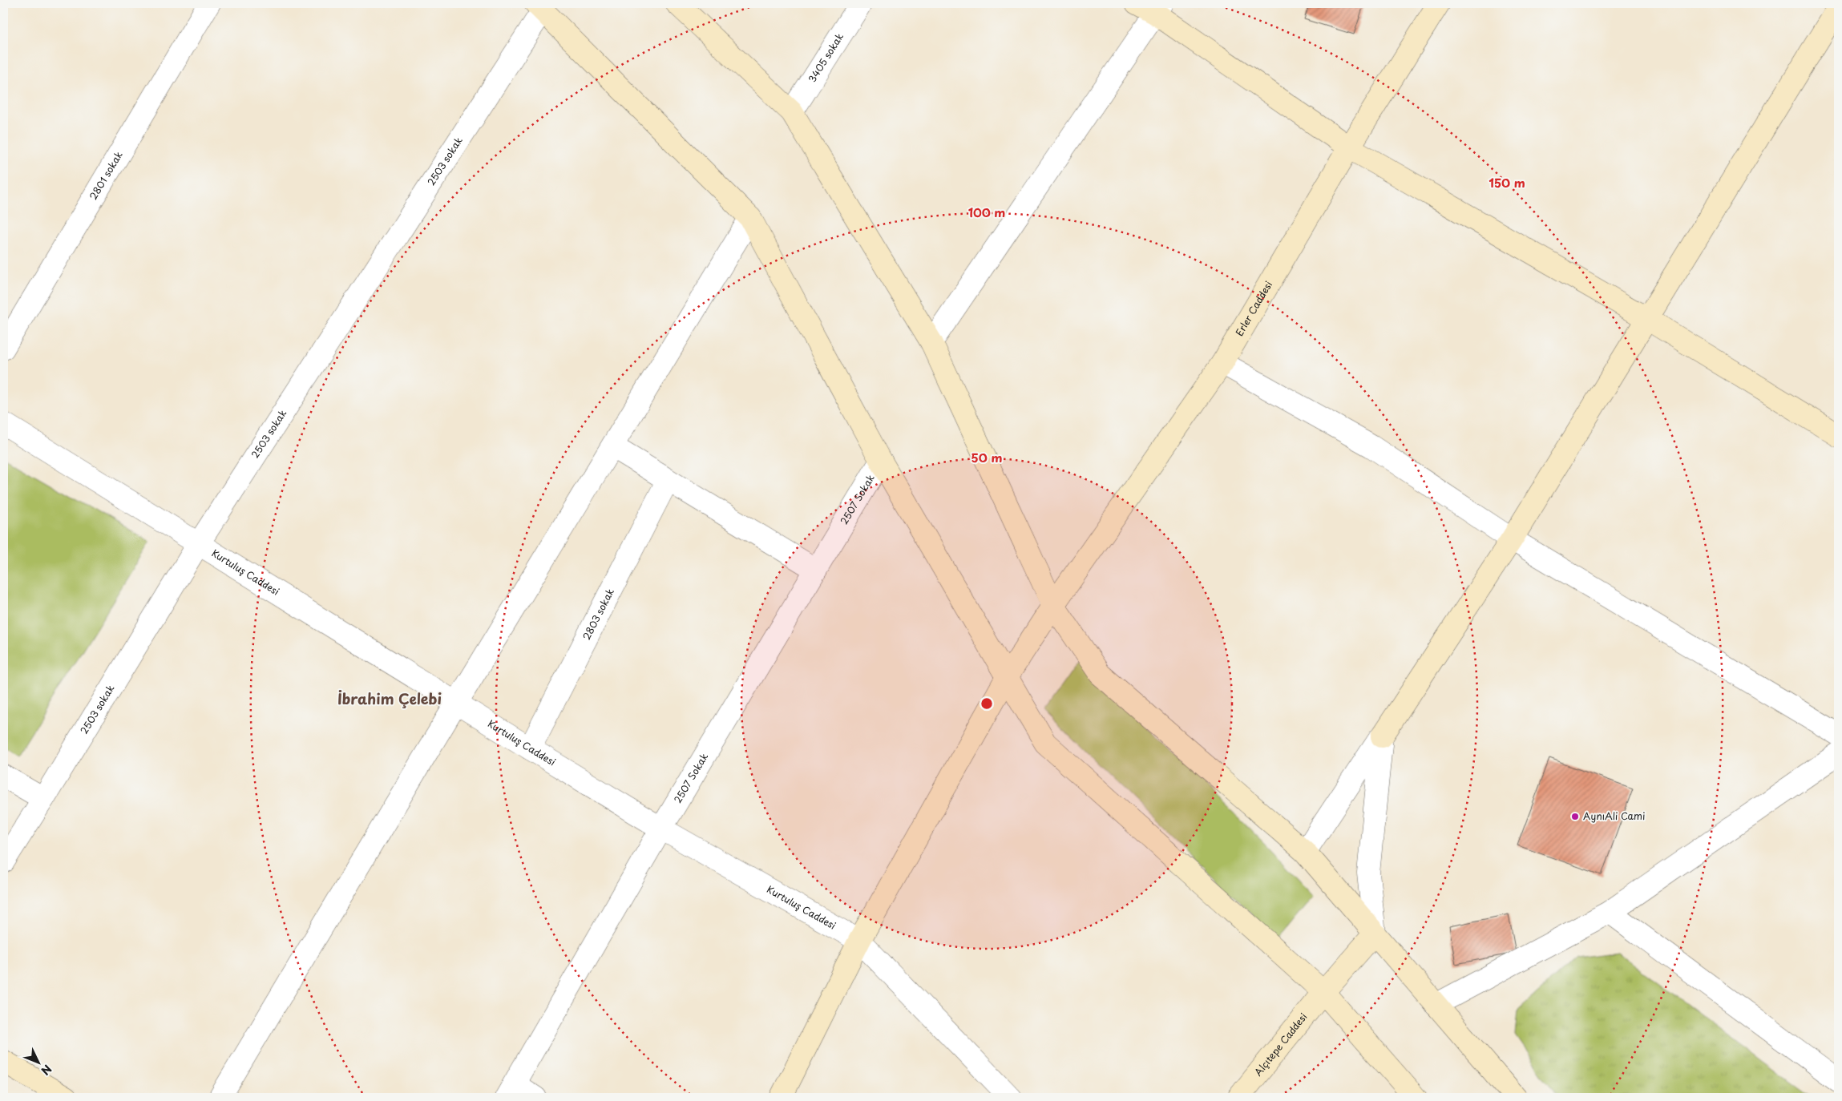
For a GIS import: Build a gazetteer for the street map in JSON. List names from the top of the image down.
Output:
{
  "streets": {
    "main road": ["Erler Caddesi", "Alçıtepe Caddesi"],
    "street": [
      "3405 sokak",
      "2503 sokak",
      "2801 sokak",
      "2507 Sokak",
      "Kurtuluş Caddesi",
      "2803 sokak"
    ]
  },
  "crossings": [
    ["2503 sokak", "Kurtuluş Caddesi"],
    ["Erler Caddesi", "Kurtuluş Caddesi"],
    ["2507 Sokak", "Kurtuluş Caddesi"],
    ["Kurtuluş Caddesi", "2803 sokak"]
  ],
  "districts": ["İbrahim Çelebi"],
  "places": ["AynıAli Cami"],
  "north": "bottom right",
  "rings": ["150 m", "100 m", "50 m"]
}
